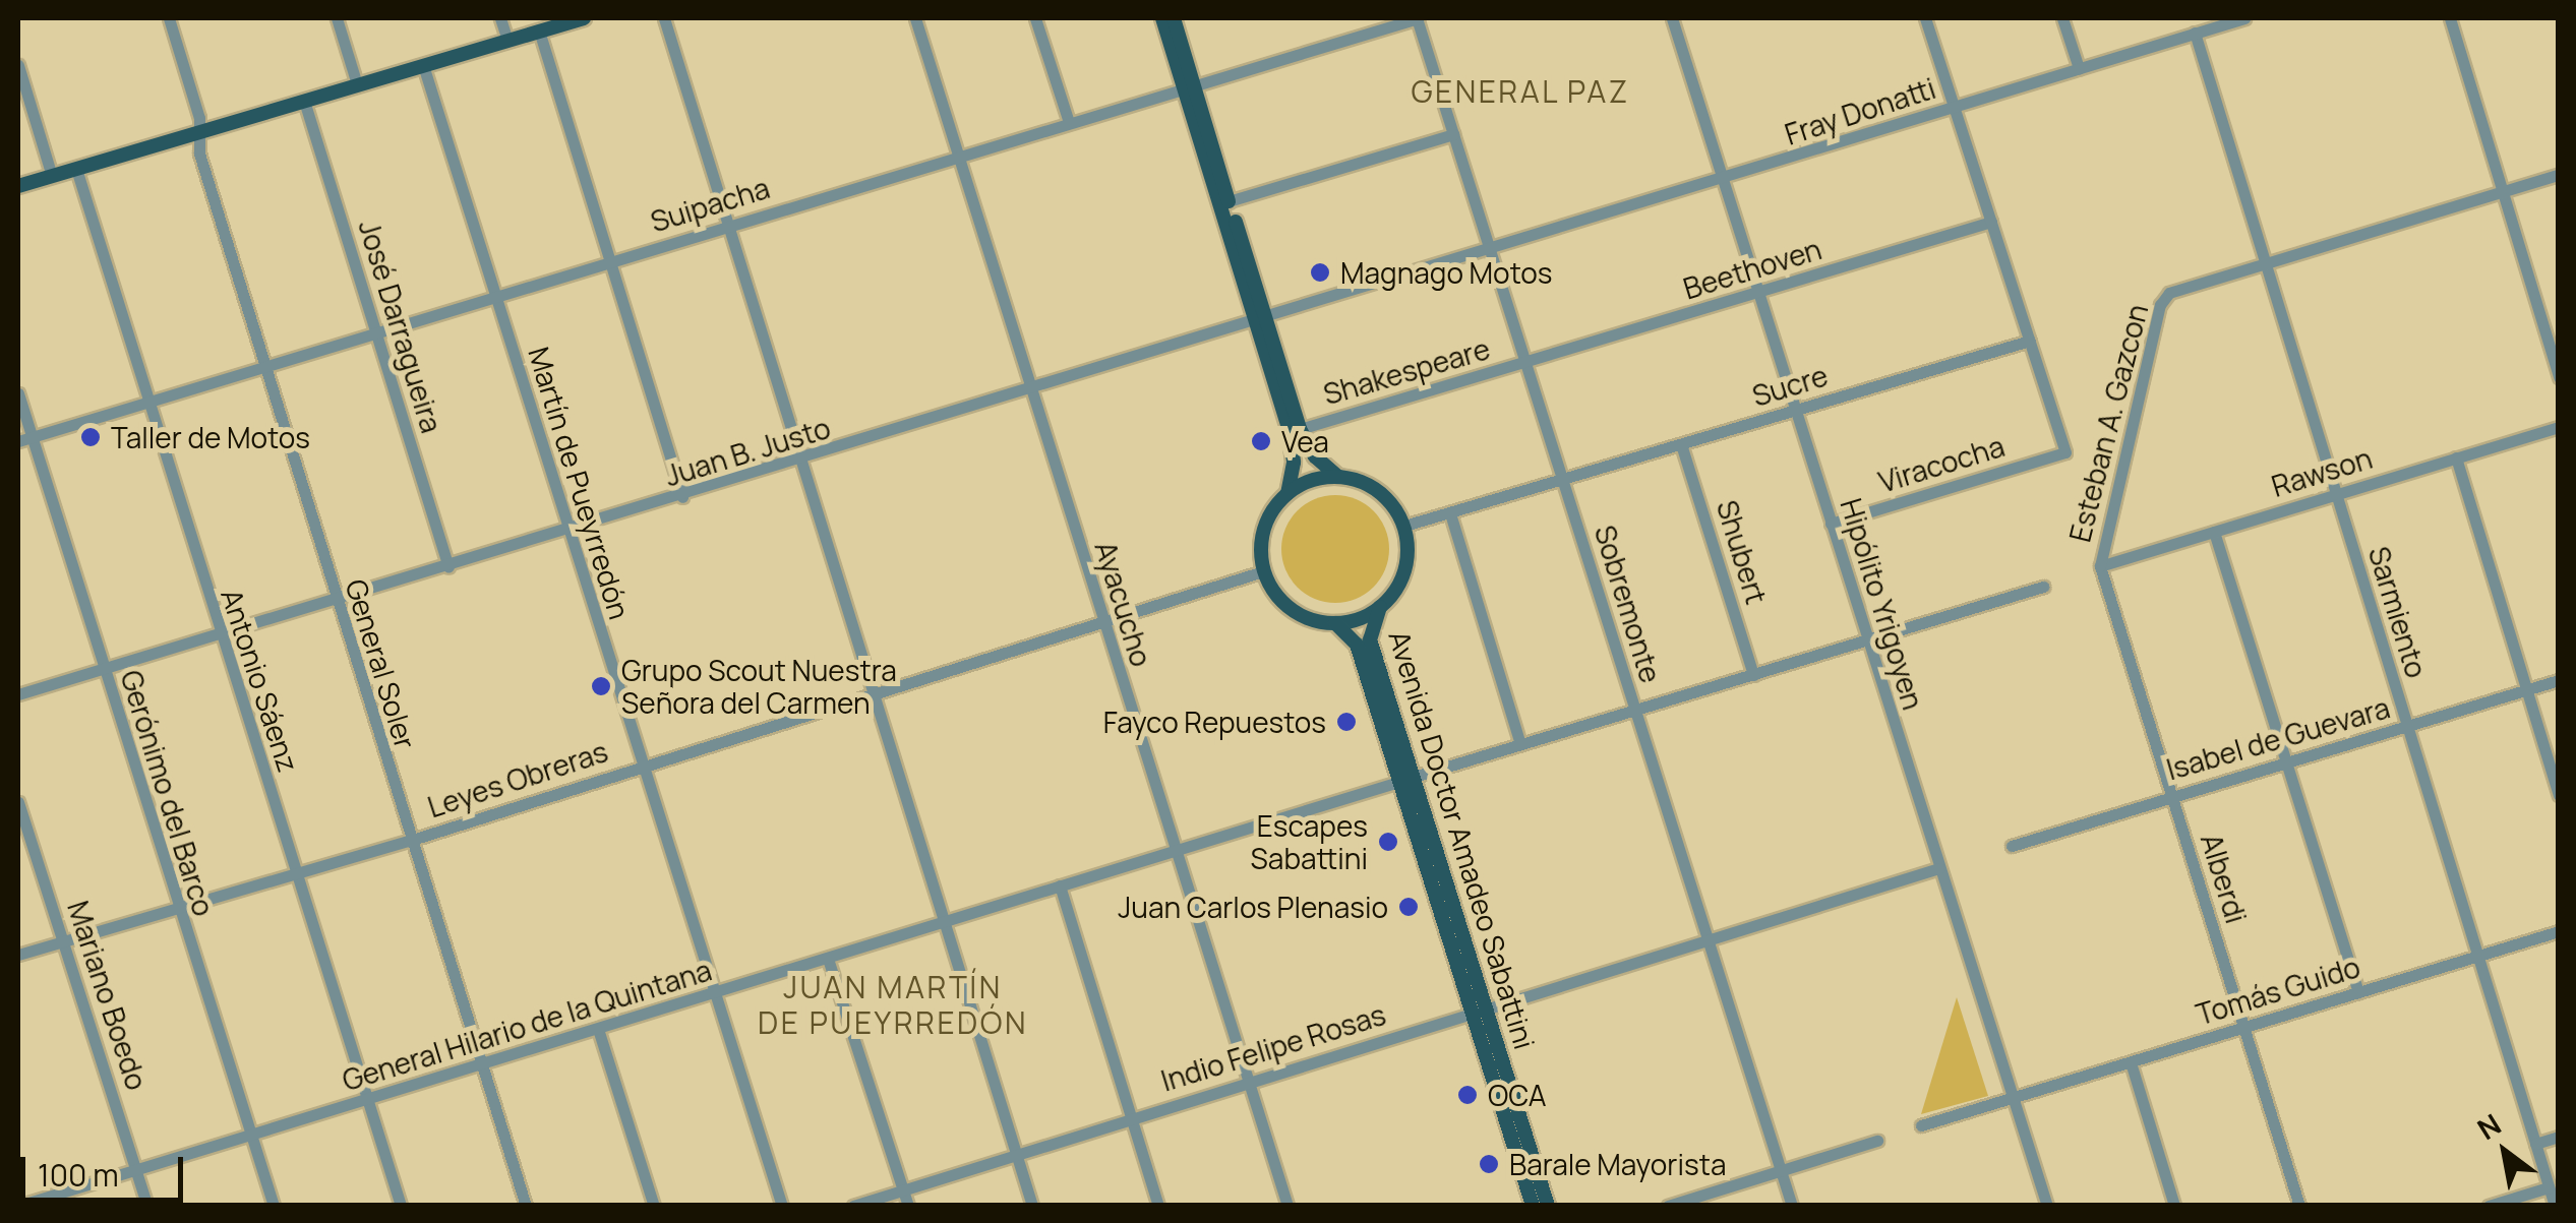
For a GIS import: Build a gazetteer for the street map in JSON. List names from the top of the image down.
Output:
{
  "streets": {
    "main road": ["Avenida Doctor Amadeo Sabattini"],
    "street": [
      "Fray Donatti",
      "Suipacha",
      "Beethoven",
      "José Darragueira",
      "Shakespeare",
      "Sucre",
      "Esteban A. Gazcon",
      "Juan B. Justo",
      "Viracocha",
      "Rawson",
      "Martín de Pueyrredón",
      "Shubert",
      "Ayacucho",
      "Sobremonte",
      "Hipólito Yrigoyen",
      "Sarmiento",
      "General Soler",
      "Antonio Sáenz",
      "Isabel de Guevara",
      "Leyes Obreras",
      "Gerónimo del Barco",
      "Alberdi",
      "Tomás Guido",
      "Mariano Boedo",
      "General Hilario de la Quintana",
      "Indio Felipe Rosas"
    ]
  },
  "crossings": [
    ["Fray Donatti", "Juan B. Justo"],
    ["Fray Donatti", "Sobremonte"],
    ["Fray Donatti", "Hipólito Yrigoyen"],
    ["Fray Donatti", "Sarmiento"],
    ["Suipacha", "José Darragueira"],
    ["Suipacha", "Martín de Pueyrredón"],
    ["Suipacha", "Ayacucho"],
    ["Suipacha", "Sobremonte"],
    ["Suipacha", "General Soler"],
    ["Suipacha", "Antonio Sáenz"],
    ["Suipacha", "Gerónimo del Barco"],
    ["Beethoven", "Shakespeare"],
    ["Beethoven", "Sobremonte"],
    ["Beethoven", "Hipólito Yrigoyen"],
    ["José Darragueira", "Juan B. Justo"],
    ["Shakespeare", "Sobremonte"],
    ["Sucre", "Viracocha"],
    ["Sucre", "Shubert"],
    ["Sucre", "Sobremonte"],
    ["Sucre", "Hipólito Yrigoyen"],
    ["Esteban A. Gazcon", "Rawson"],
    ["Esteban A. Gazcon", "Sarmiento"],
    ["Esteban A. Gazcon", "Alberdi"],
    ["Juan B. Justo", "Martín de Pueyrredón"],
    ["Juan B. Justo", "Ayacucho"],
    ["Juan B. Justo", "Sobremonte"],
    ["Juan B. Justo", "General Soler"],
    ["Juan B. Justo", "Antonio Sáenz"],
    ["Juan B. Justo", "Gerónimo del Barco"],
    ["Viracocha", "Hipólito Yrigoyen"],
    ["Rawson", "Sarmiento"],
    ["Rawson", "Alberdi"],
    ["Martín de Pueyrredón", "Leyes Obreras"],
    ["Martín de Pueyrredón", "General Hilario de la Quintana"],
    ["Ayacucho", "Leyes Obreras"],
    ["Ayacucho", "General Hilario de la Quintana"],
    ["Ayacucho", "Indio Felipe Rosas"],
    ["Sobremonte", "General Hilario de la Quintana"],
    ["Sobremonte", "Indio Felipe Rosas"],
    ["Hipólito Yrigoyen", "Tomás Guido"],
    ["Sarmiento", "Isabel de Guevara"],
    ["Sarmiento", "Tomás Guido"],
    ["General Soler", "Leyes Obreras"],
    ["General Soler", "General Hilario de la Quintana"],
    ["Antonio Sáenz", "Leyes Obreras"],
    ["Antonio Sáenz", "General Hilario de la Quintana"],
    ["Isabel de Guevara", "Alberdi"],
    ["Leyes Obreras", "Gerónimo del Barco"],
    ["Leyes Obreras", "Avenida Doctor Amadeo Sabattini"],
    ["Leyes Obreras", "Mariano Boedo"],
    ["Gerónimo del Barco", "General Hilario de la Quintana"],
    ["Avenida Doctor Amadeo Sabattini", "General Hilario de la Quintana"],
    ["Avenida Doctor Amadeo Sabattini", "Indio Felipe Rosas"],
    ["Alberdi", "Tomás Guido"],
    ["Mariano Boedo", "General Hilario de la Quintana"]
  ],
  "districts": ["GENERAL PAZ", "JUAN MARTÍN DE PUEYRREDÓN"],
  "places": [
    "Magnago Motos",
    "Taller de Motos",
    "Vea",
    "Grupo Scout Nuestra Señora del Carmen",
    "Fayco Repuestos",
    "Escapes Sabattini",
    "Juan Carlos Plenasio",
    "OCA",
    "Barale Mayorista"
  ],
  "scale_bar": "100 m",
  "north": "top left"
}
